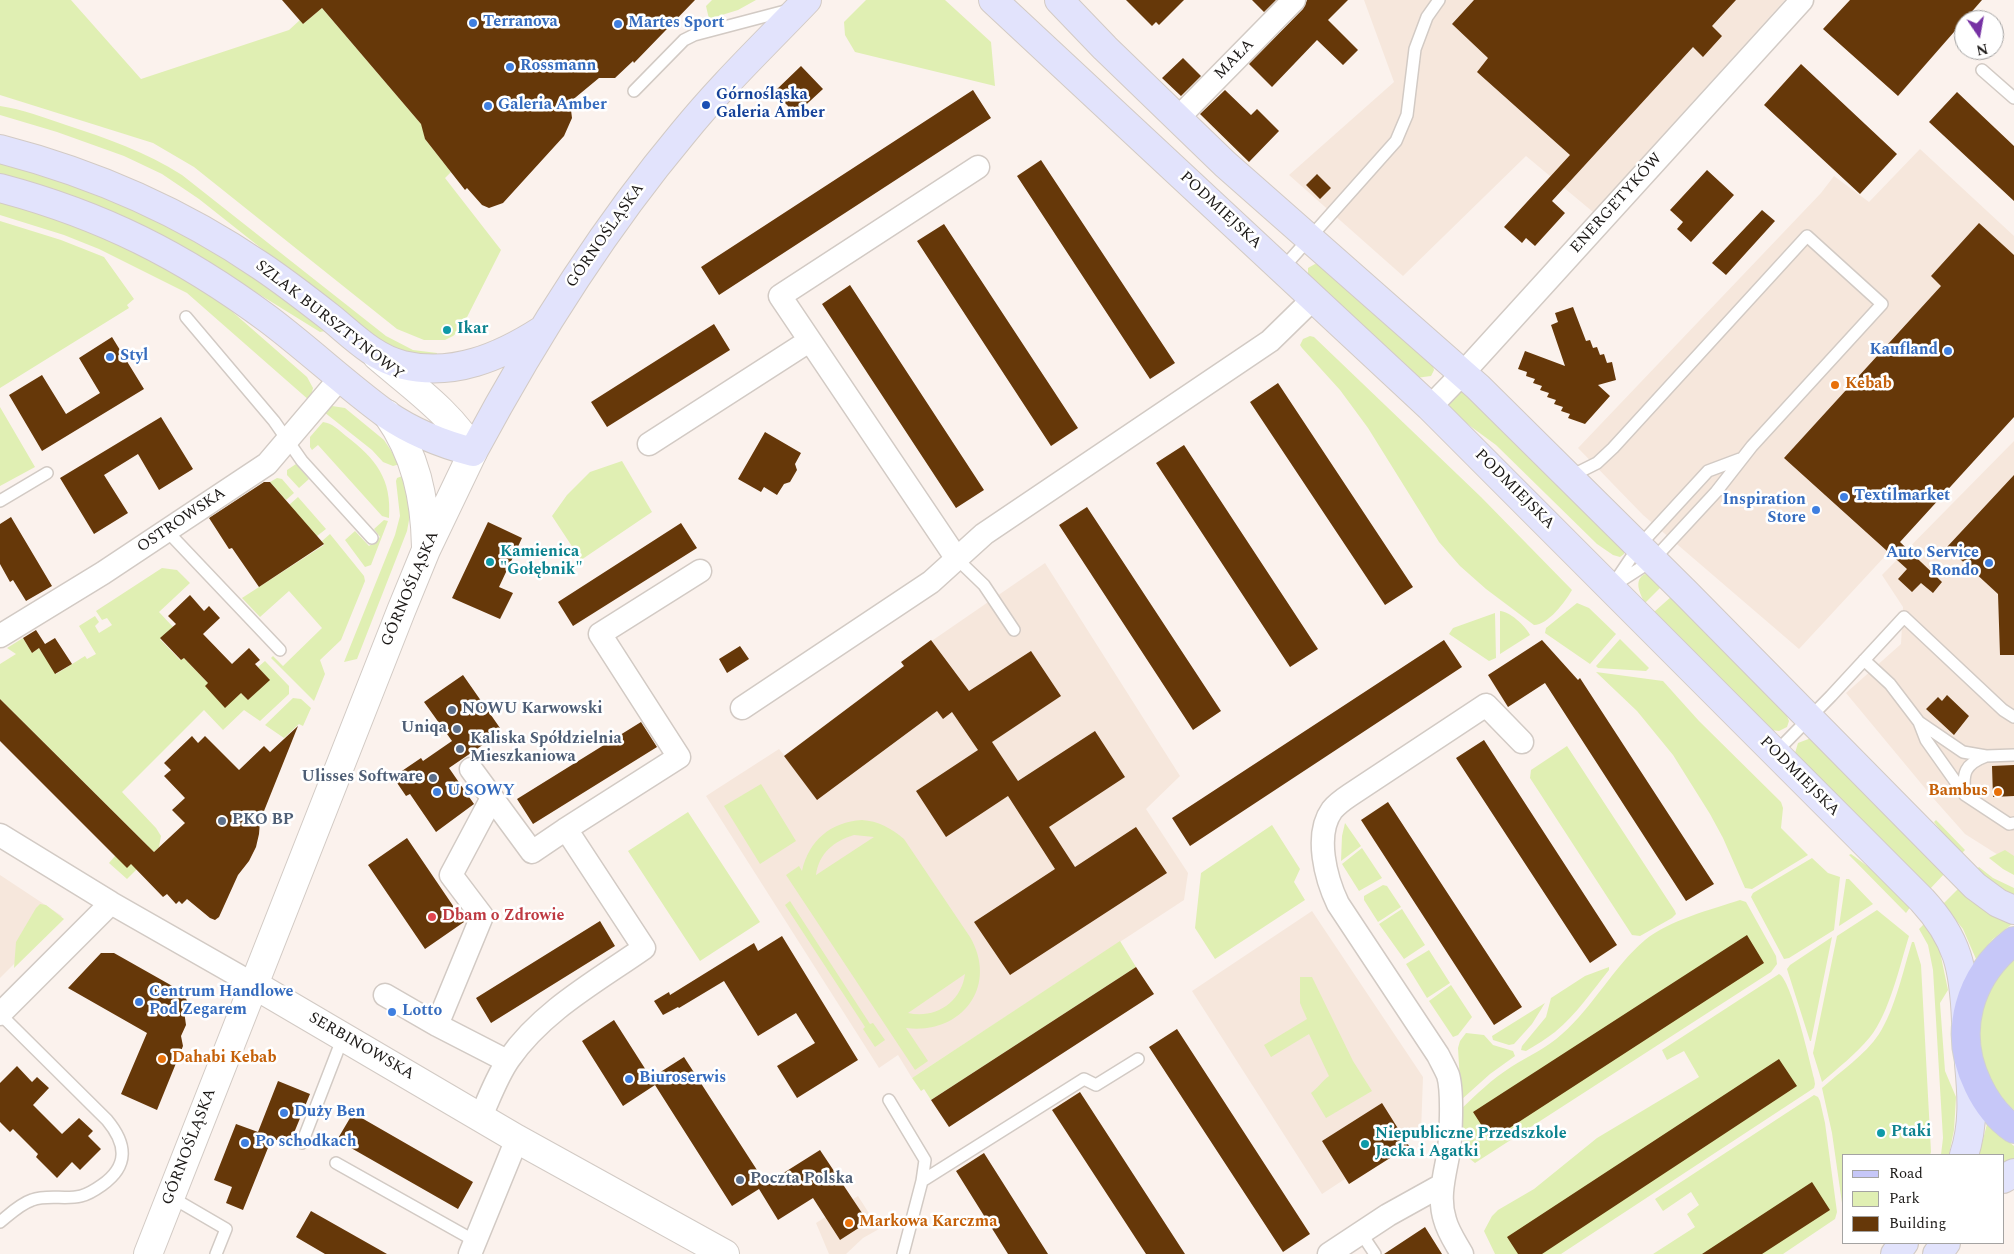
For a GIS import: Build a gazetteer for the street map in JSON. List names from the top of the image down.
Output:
{
  "streets": {
    "main road": ["PODMIEJSKA", "GÓRNOŚLĄSKA", "SZLAK BURSZTYNOWY"],
    "street": [
      "MAŁA",
      "ENERGETYKÓW",
      "OSTROWSKA",
      "SERBINOWSKA"
    ]
  },
  "crossings": [
    ["ENERGETYKÓW", "PODMIEJSKA"],
    ["GÓRNOŚLĄSKA", "SZLAK BURSZTYNOWY"],
    ["GÓRNOŚLĄSKA", "SERBINOWSKA"]
  ],
  "places": [
    "Terranova",
    "Martes Sport",
    "Rossmann",
    "Górnośląska Galeria Amber",
    "Galeria Amber",
    "Ikar",
    "Kaufland",
    "Styl",
    "Kebab",
    "Textilmarket",
    "Inspiration Store",
    "Kamienica \"Gołębnik\"",
    "Auto Service Rondo",
    "NOWU Karwowski",
    "Uniqa",
    "Kaliska Spółdzielnia Mieszkaniowa",
    "Ulisses Software",
    "U SOWY",
    "Bambus",
    "PKO BP",
    "Dbam o Zdrowie",
    "Centrum Handlowe Pod Zegarem",
    "Lotto",
    "Dahabi Kebab",
    "Biuroserwis",
    "Duży Ben",
    "Ptaki",
    "Po schodkach",
    "Niepubliczne Przedszkole Jacka i Agatki",
    "Poczta Polska",
    "Markowa Karczma"
  ],
  "legend": ["Road", "Park", "Building"],
  "north": "bottom"
}
